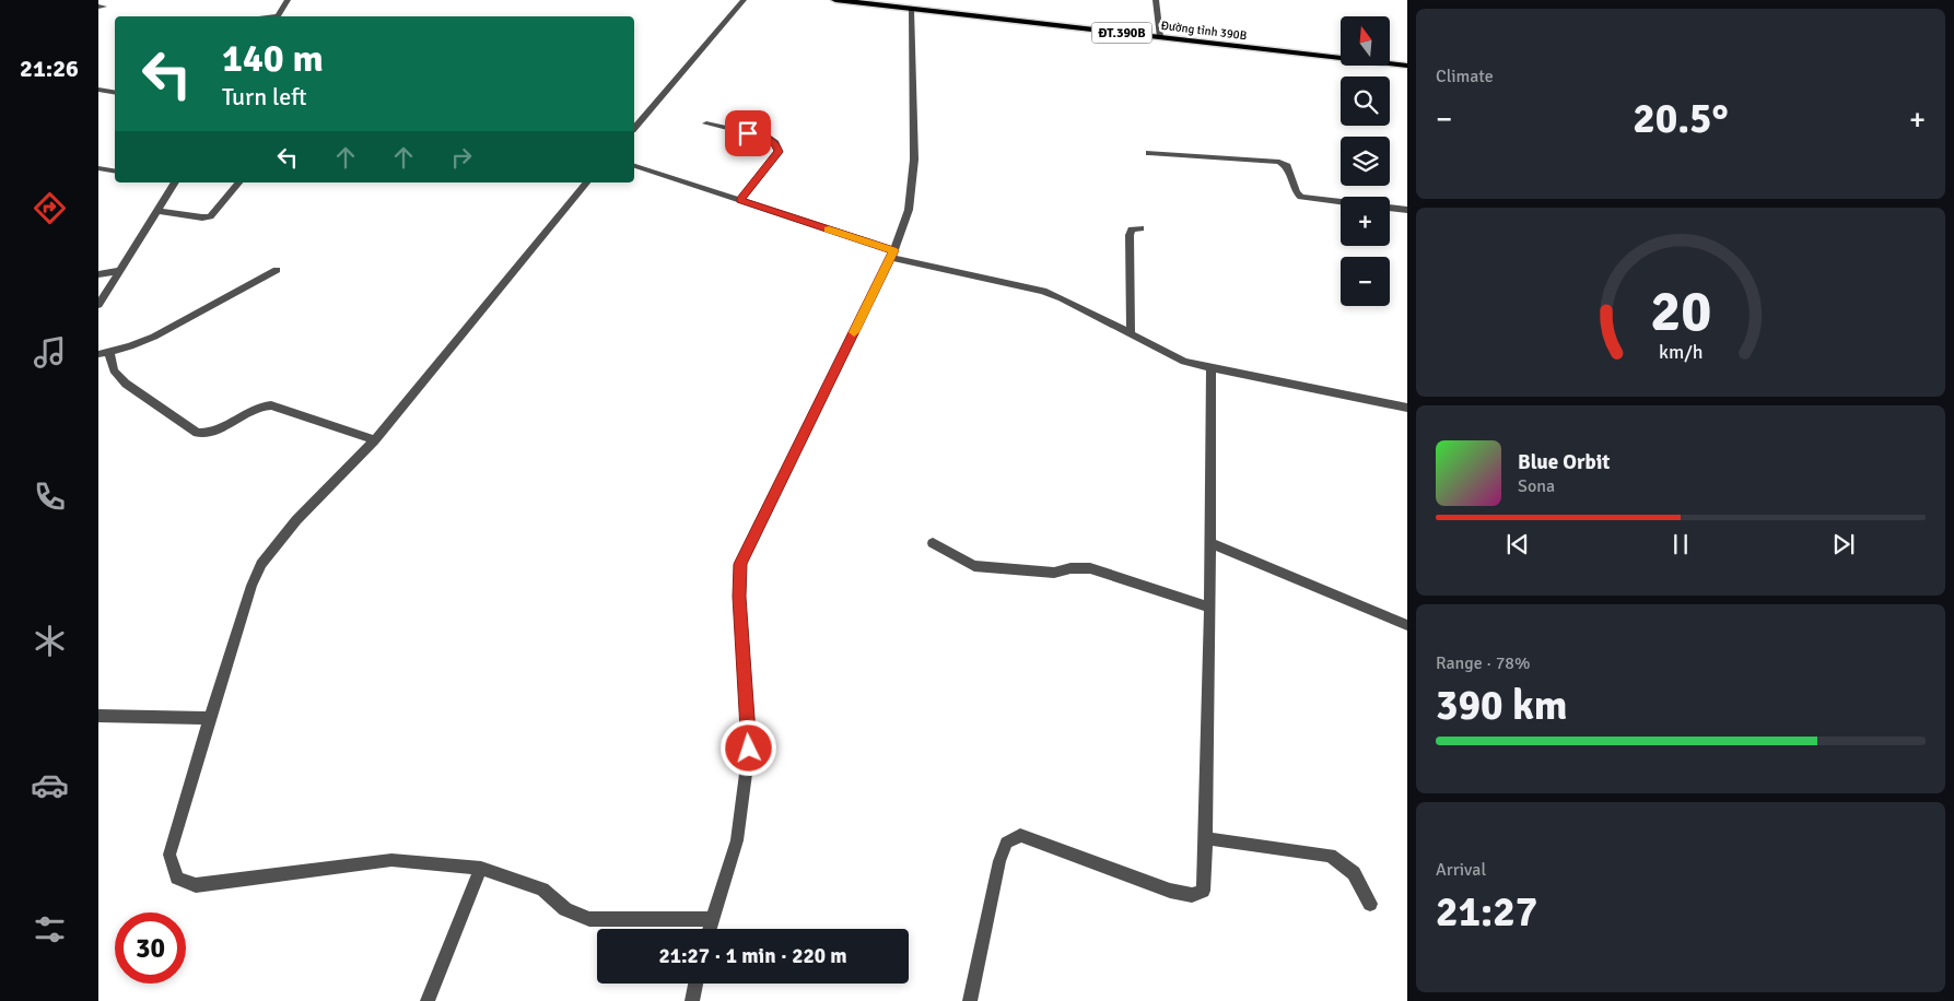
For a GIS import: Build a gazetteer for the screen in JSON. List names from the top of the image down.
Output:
{
  "streets": {
    "main road": ["Đường tỉnh 390B", "ĐT.390B"]
  },
  "north": "top",
  "page": {
    "tabs": "21:26",
    "tile": [
      "Climate",
      ["Range · 78%", "390 km"],
      ["Arrival", "21:27"]
    ],
    "map_buttons": ["+", "−"],
    "turn": ["140 m", "Turn left"],
    "heat": ["−", "20.5°", "+"],
    "song": ["Blue Orbit", "Sona"],
    "limit": "30",
    "trip": "21:27 · 1 min · 220 m",
    "gauge": ["20", "km/h"]
  }
}
